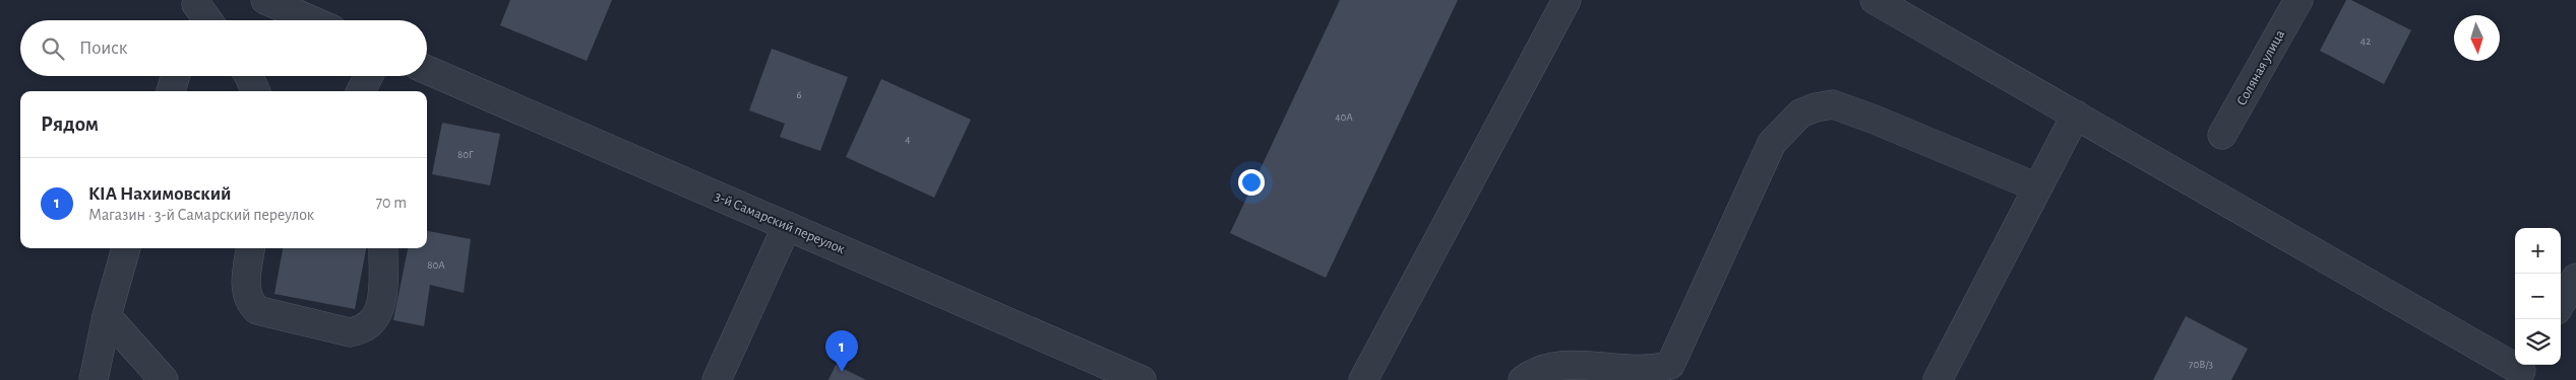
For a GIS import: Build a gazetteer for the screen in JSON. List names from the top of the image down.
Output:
{
  "streets": {
    "street": ["Соляная улица", "3-й Самарский переулок"]
  },
  "house_numbers": [
    "42",
    "6",
    "40А",
    "4",
    "80Г",
    "80А",
    "70В/3"
  ],
  "north": "bottom",
  "page": {
    "search": "Поиск",
    "heading": "Рядом",
    "list": [
      {
        "mark": "1",
        "name": "KIA Нахимовский",
        "note": "Магазин · 3-й Самарский переулок",
        "value": "70 m"
      }
    ],
    "map_buttons": ["+", "−"],
    "pins": "1"
  }
}
